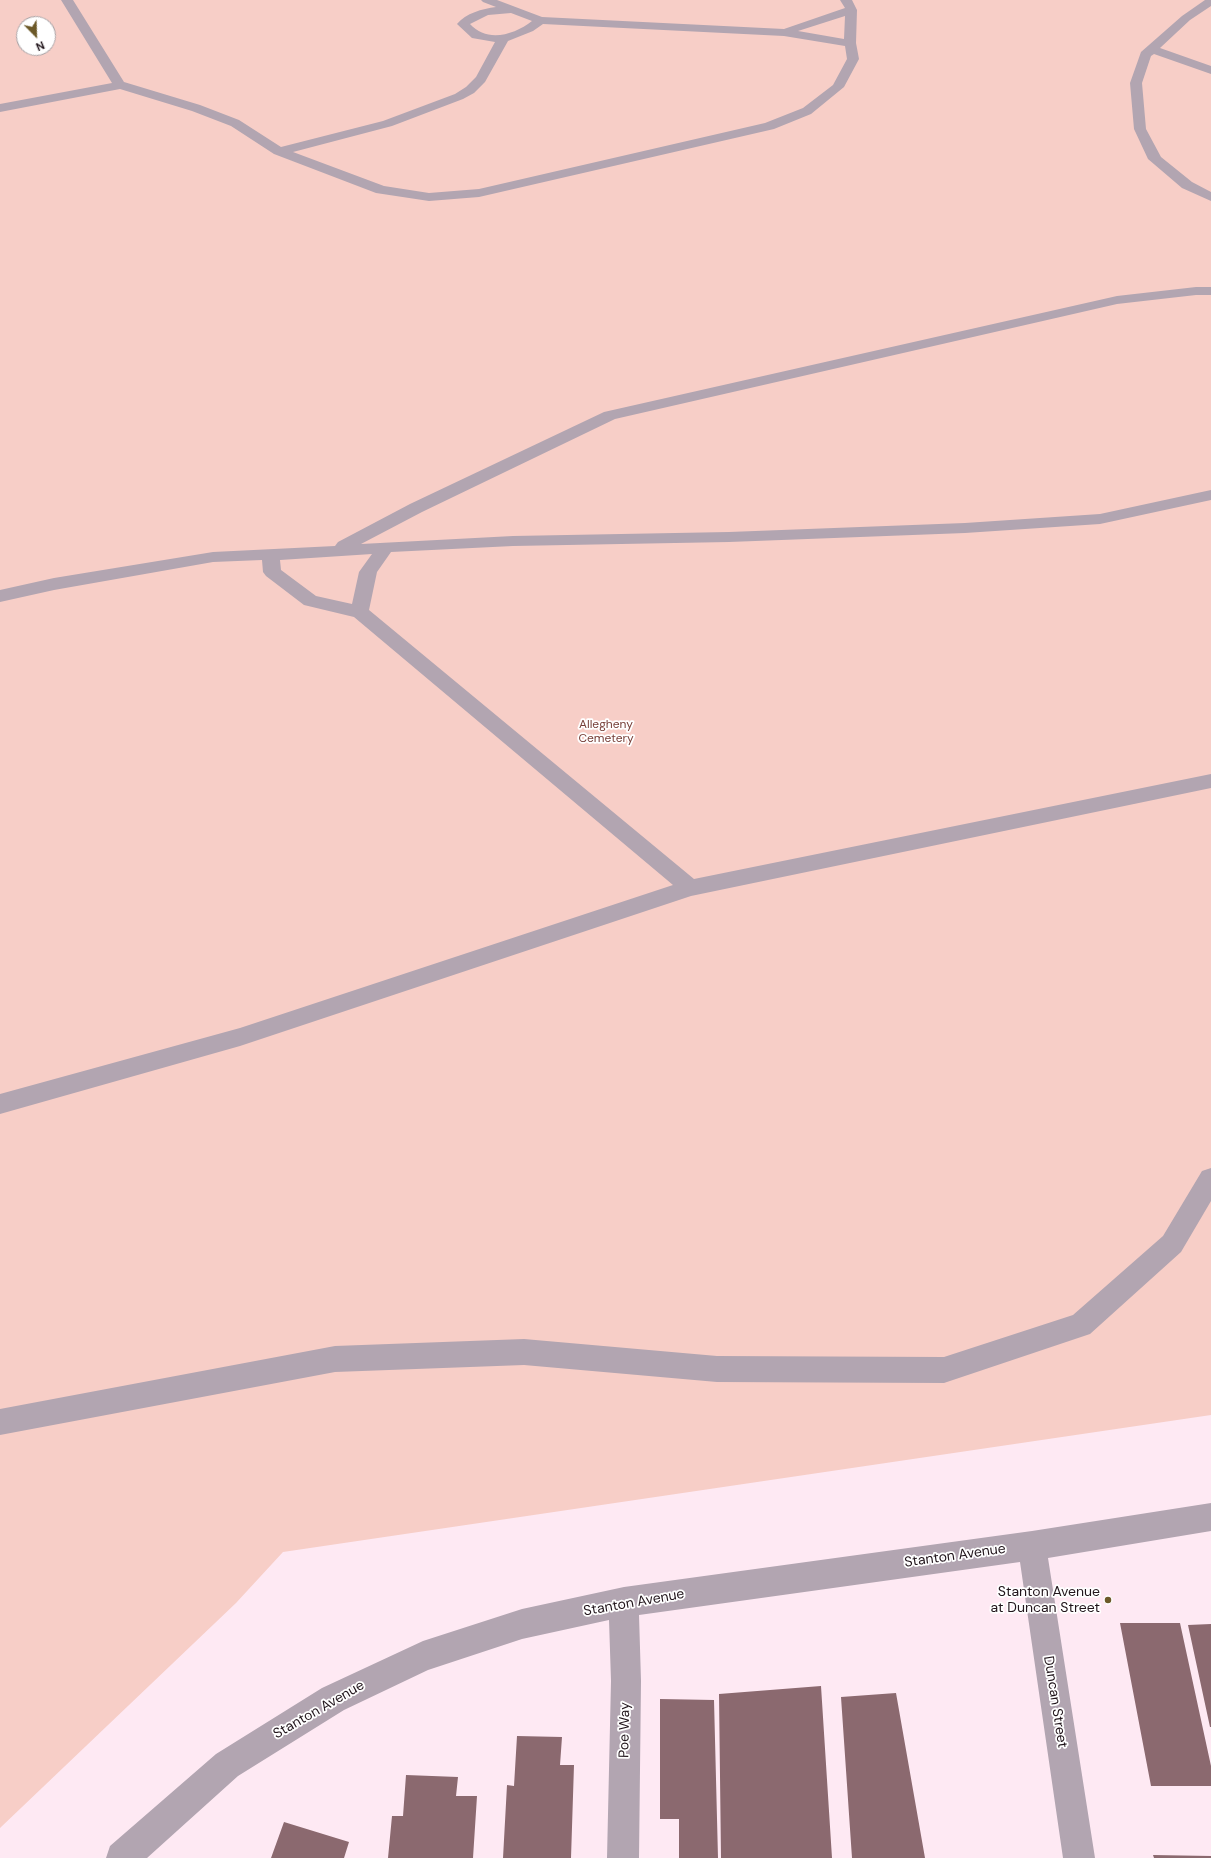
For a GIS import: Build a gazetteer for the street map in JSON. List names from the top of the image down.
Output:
{
  "streets": {
    "street": ["Stanton Avenue", "Duncan Street", "Poe Way"]
  },
  "crossings": [
    ["Stanton Avenue", "Duncan Street"],
    ["Stanton Avenue", "Poe Way"]
  ],
  "parks": ["Allegheny Cemetery"],
  "places": ["Stanton Avenue at Duncan Street"],
  "north": "bottom right"
}
